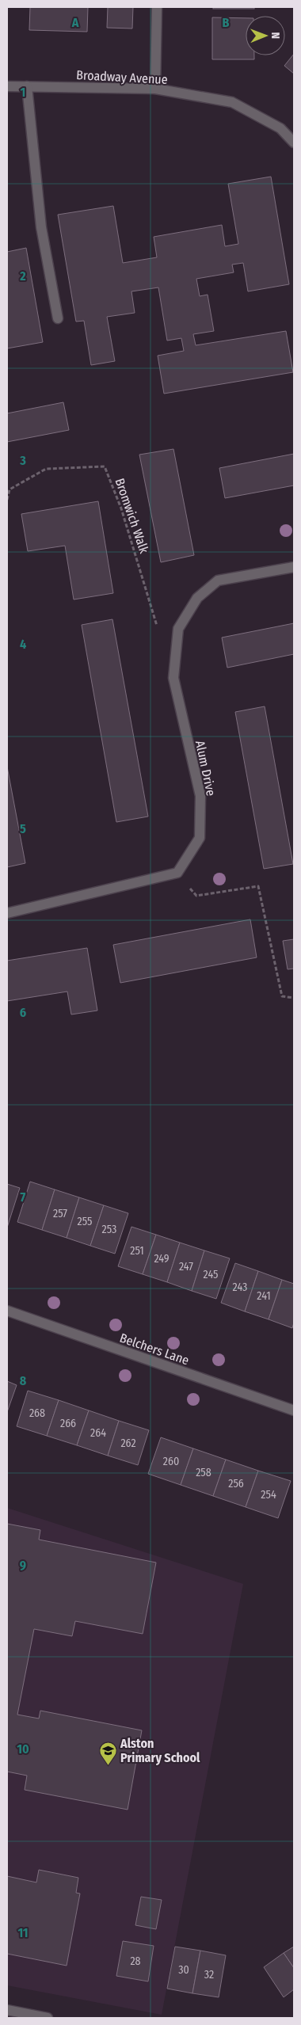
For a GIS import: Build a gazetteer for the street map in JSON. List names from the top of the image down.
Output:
{
  "streets": {
    "street": ["Broadway Avenue", "Alum Drive", "Belchers Lane"],
    "path": ["Bromwich Walk"]
  },
  "places": {
    "school or university": ["Alston Primary School"]
  },
  "house_numbers": [
    "257",
    "255",
    "253",
    "251",
    "249",
    "247",
    "245",
    "243",
    "241",
    "268",
    "266",
    "264",
    "262",
    "260",
    "258",
    "256",
    "254",
    "28",
    "30",
    "32"
  ],
  "north": "right",
  "grid": {
    "columns": ["A", "B"],
    "rows": [
      "1",
      "2",
      "3",
      "4",
      "5",
      "6",
      "7",
      "8",
      "9",
      "10",
      "11"
    ]
  }
}
